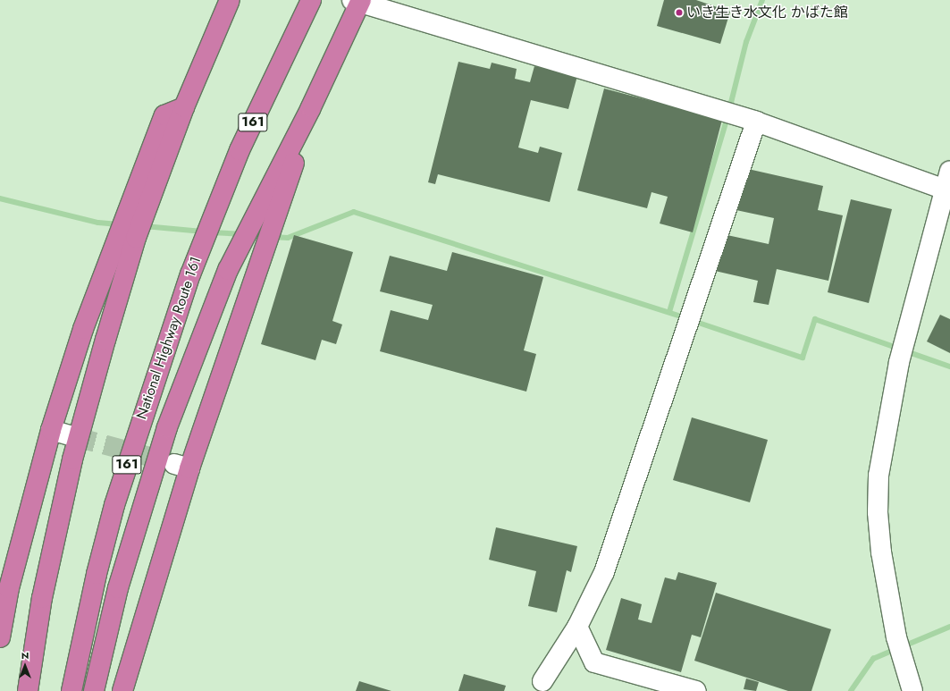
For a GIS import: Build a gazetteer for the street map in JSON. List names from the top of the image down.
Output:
{
  "streets": {
    "highway": ["161", "National Highway Route 161"]
  },
  "places": ["いき生き水文化 かばた館"],
  "north": "top"
}
